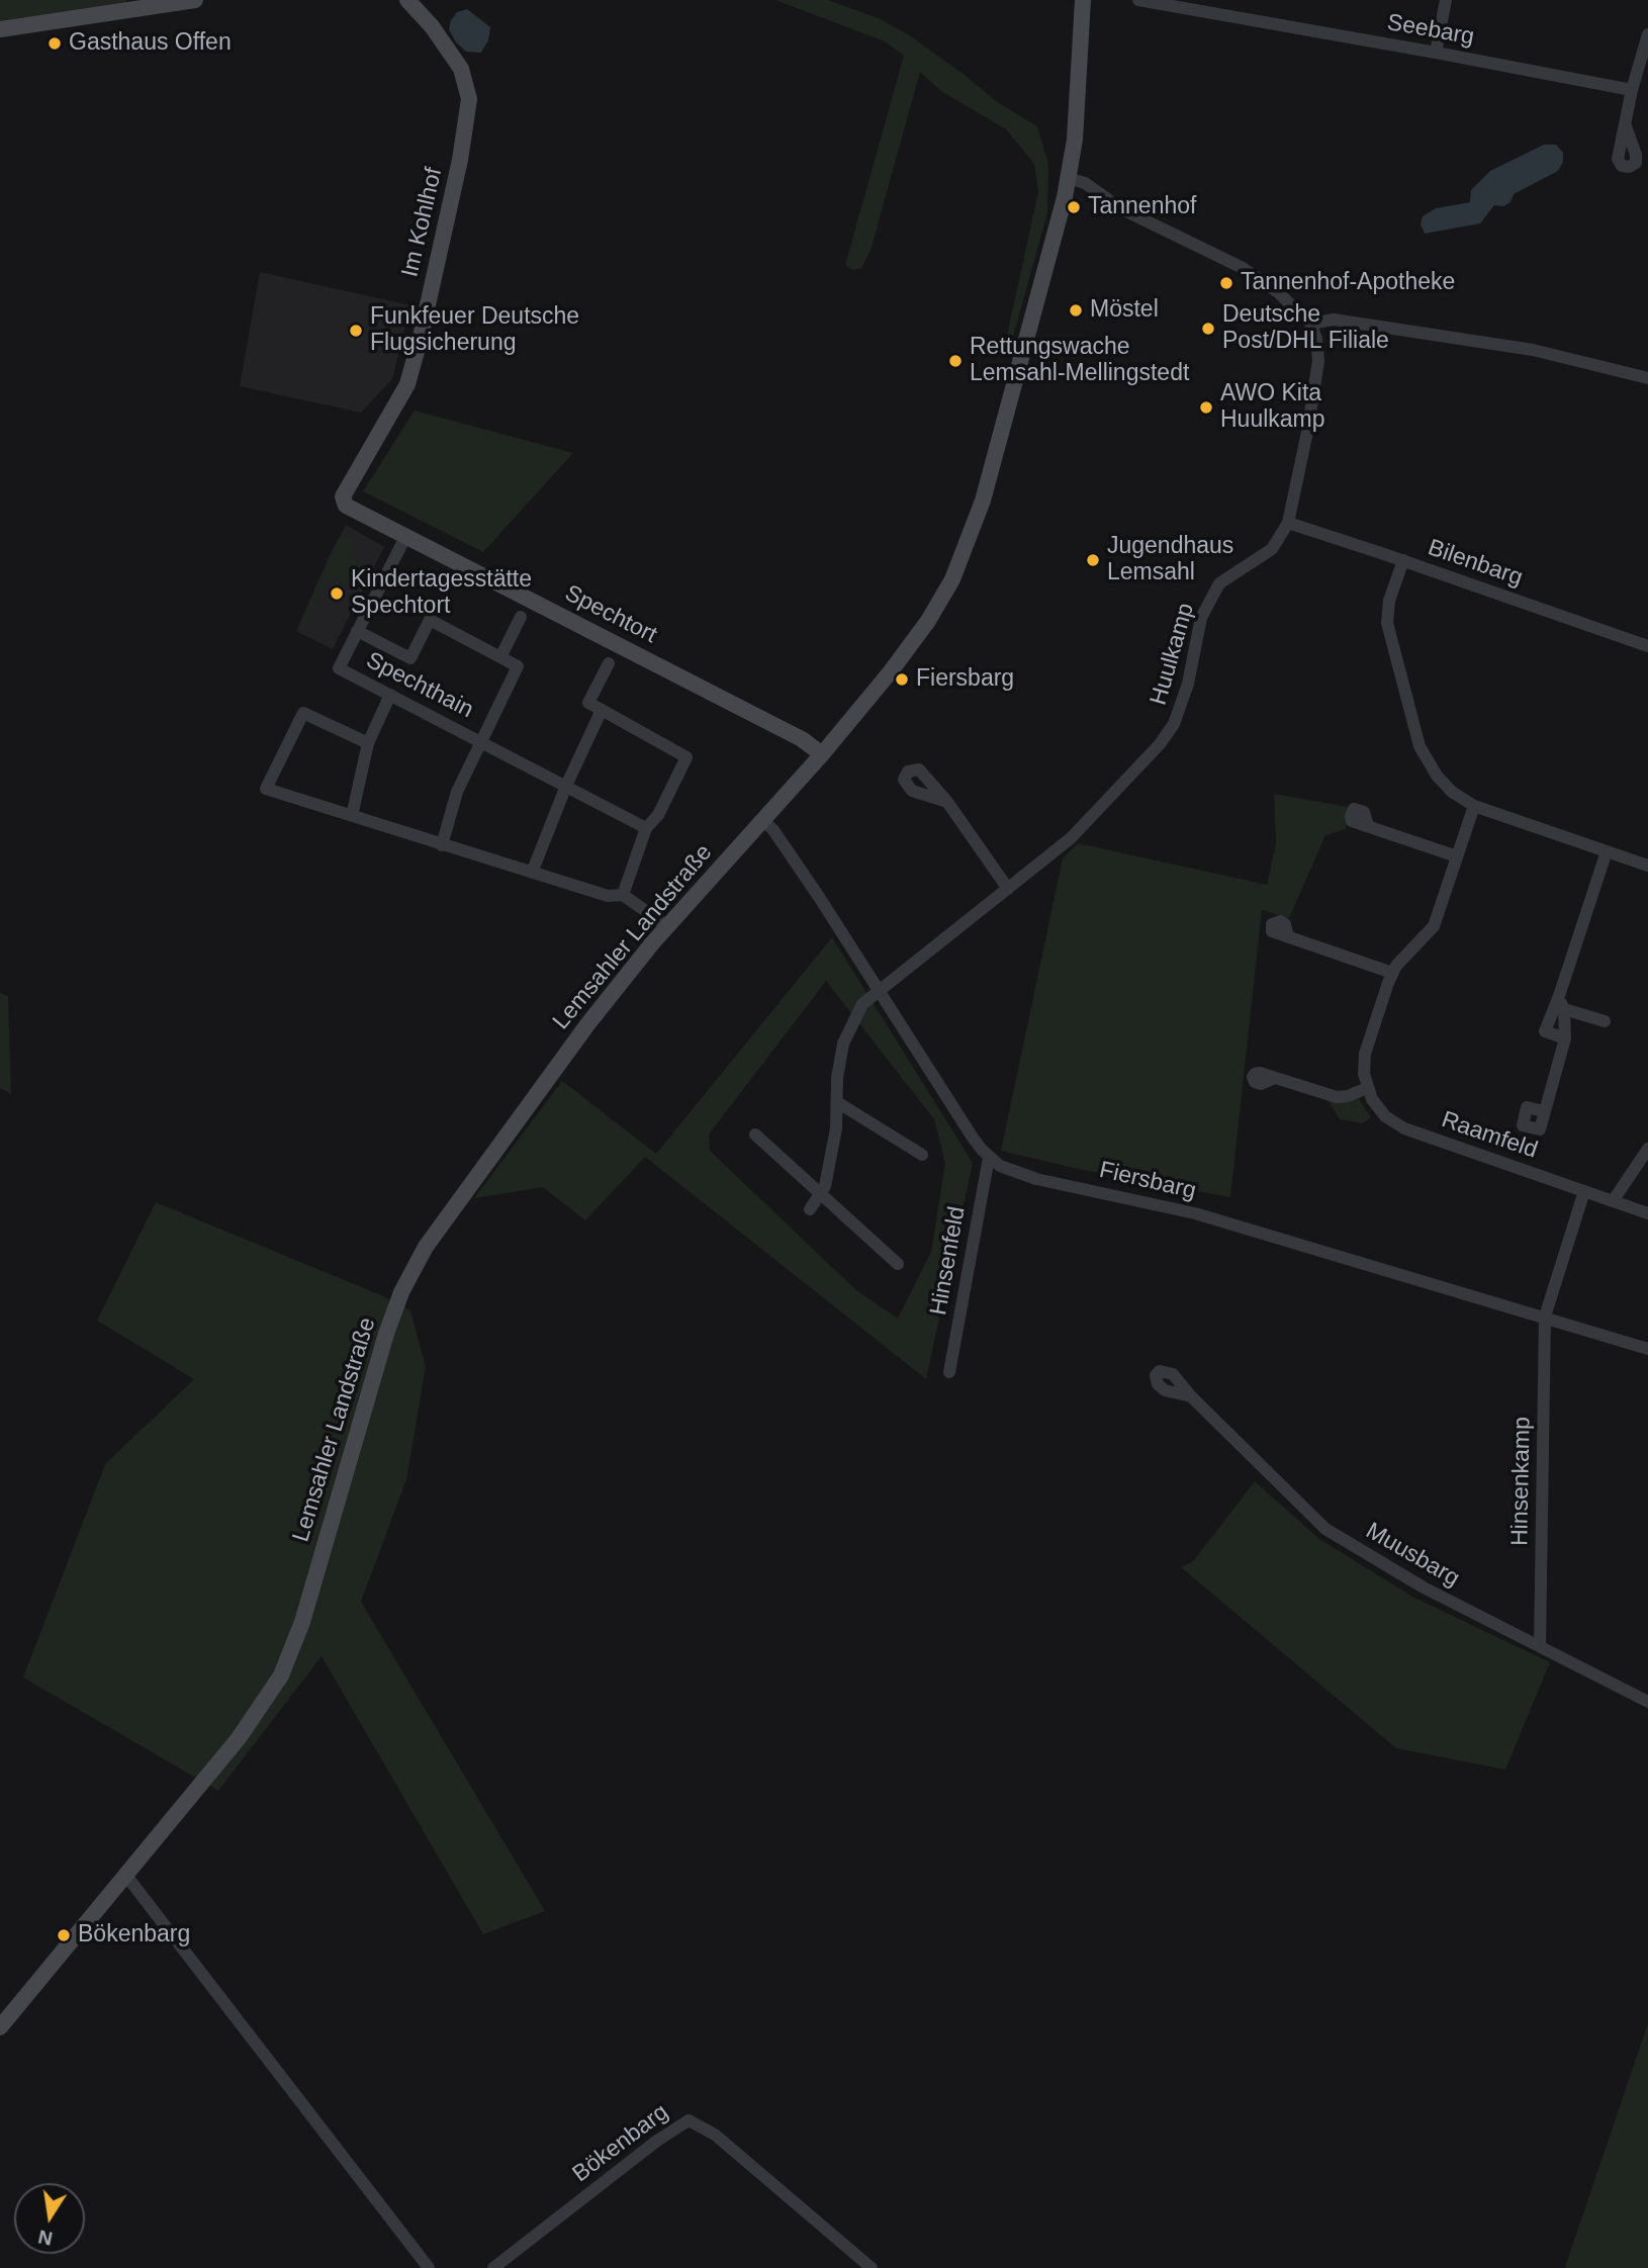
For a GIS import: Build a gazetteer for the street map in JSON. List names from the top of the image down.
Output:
{
  "streets": {
    "main road": ["Im Kohlhof", "Spechtort", "Lemsahler Landstraße"],
    "street": [
      "Seebarg",
      "Bilenbarg",
      "Huulkamp",
      "Spechthain",
      "Raamfeld",
      "Fiersbarg",
      "Hinsenfeld",
      "Hinsenkamp",
      "Muusbarg",
      "Bökenbarg"
    ]
  },
  "crossings": [
    ["Im Kohlhof", "Spechtort"],
    ["Bilenbarg", "Huulkamp"],
    ["Spechtort", "Spechthain"],
    ["Spechtort", "Lemsahler Landstraße"],
    ["Huulkamp", "Fiersbarg"],
    ["Lemsahler Landstraße", "Fiersbarg"],
    ["Raamfeld", "Hinsenkamp"],
    ["Fiersbarg", "Hinsenfeld"],
    ["Fiersbarg", "Hinsenkamp"],
    ["Hinsenkamp", "Muusbarg"]
  ],
  "places": [
    "Gasthaus Offen",
    "Tannenhof",
    "Tannenhof-Apotheke",
    "Möstel",
    "Deutsche Post/DHL Filiale",
    "Funkfeuer Deutsche Flugsicherung",
    "Rettungswache Lemsahl-Mellingstedt",
    "AWO Kita Huulkamp",
    "Jugendhaus Lemsahl",
    "Kindertagesstätte Spechtort",
    "Fiersbarg",
    "Bökenbarg"
  ],
  "north": "bottom"
}
